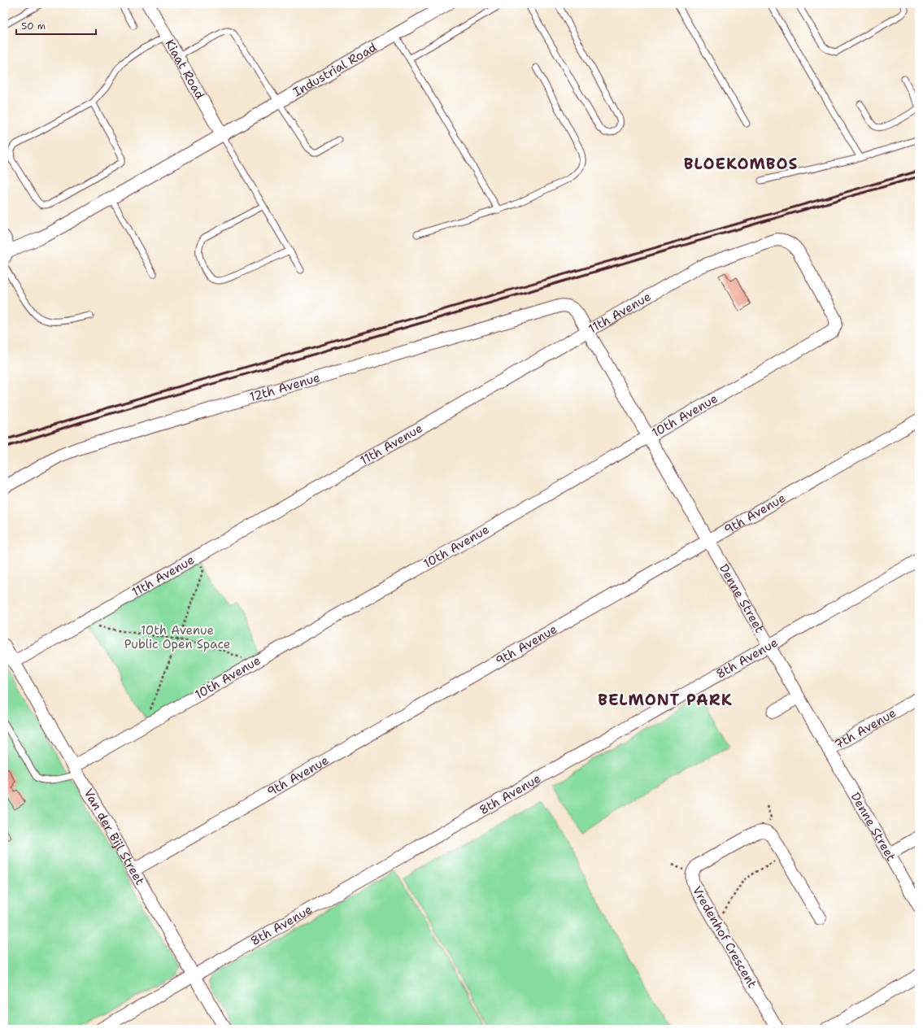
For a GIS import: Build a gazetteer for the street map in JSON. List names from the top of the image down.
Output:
{
  "streets": {
    "street": [
      "Kiaat Road",
      "Industrial Road",
      "11th Avenue",
      "12th Avenue",
      "10th Avenue",
      "9th Avenue",
      "Denne Street",
      "8th Avenue",
      "7th Avenue",
      "Van der Bijl Street",
      "Vredenhof Crescent"
    ]
  },
  "crossings": [
    ["Kiaat Road", "Industrial Road"],
    ["11th Avenue", "10th Avenue"],
    ["11th Avenue", "Denne Street"],
    ["11th Avenue", "Van der Bijl Street"],
    ["12th Avenue", "Denne Street"],
    ["10th Avenue", "Denne Street"],
    ["10th Avenue", "Van der Bijl Street"],
    ["9th Avenue", "Denne Street"],
    ["9th Avenue", "Van der Bijl Street"],
    ["Denne Street", "8th Avenue"],
    ["Denne Street", "7th Avenue"],
    ["8th Avenue", "Van der Bijl Street"]
  ],
  "districts": ["BLOEKOMBOS", "BELMONT PARK"],
  "parks": ["10th Avenue Public Open Space"],
  "scale_bar": "50 m"
}
